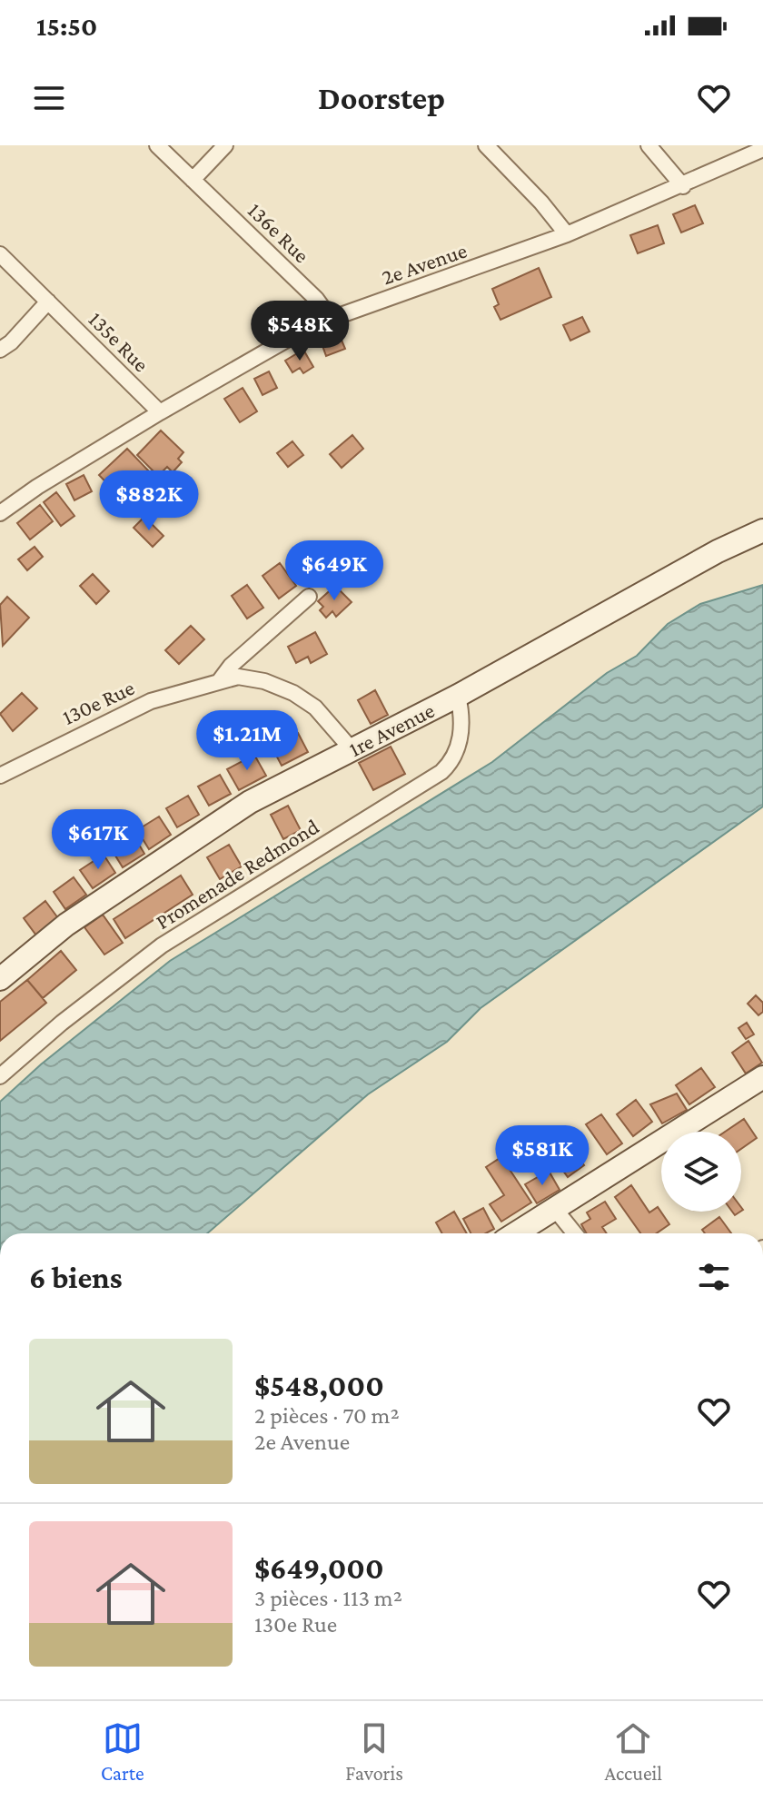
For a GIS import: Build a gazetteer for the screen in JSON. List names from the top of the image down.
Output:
{
  "streets": {
    "street": [
      "136e Rue",
      "2e Avenue",
      "135e Rue",
      "130e Rue",
      "1re Avenue",
      "Promenade Redmond"
    ]
  },
  "crossings": [
    ["136e Rue", "2e Avenue"],
    ["2e Avenue", "135e Rue"],
    ["130e Rue", "1re Avenue"],
    ["1re Avenue", "Promenade Redmond"]
  ],
  "page": {
    "status": "15:50",
    "header": "Doorstep",
    "price": [
      "$548K",
      "$882K",
      "$649K",
      "$1.21M",
      "$617K",
      "$581K"
    ],
    "heading": "6 biens",
    "list": [
      {
        "name": "$548,000",
        "note": "2 pièces · 70 m² · 2e Avenue"
      },
      {
        "name": "$649,000",
        "note": "3 pièces · 113 m² · 130e Rue"
      }
    ],
    "tabs": ["Carte", "Favoris", "Accueil"]
  }
}
